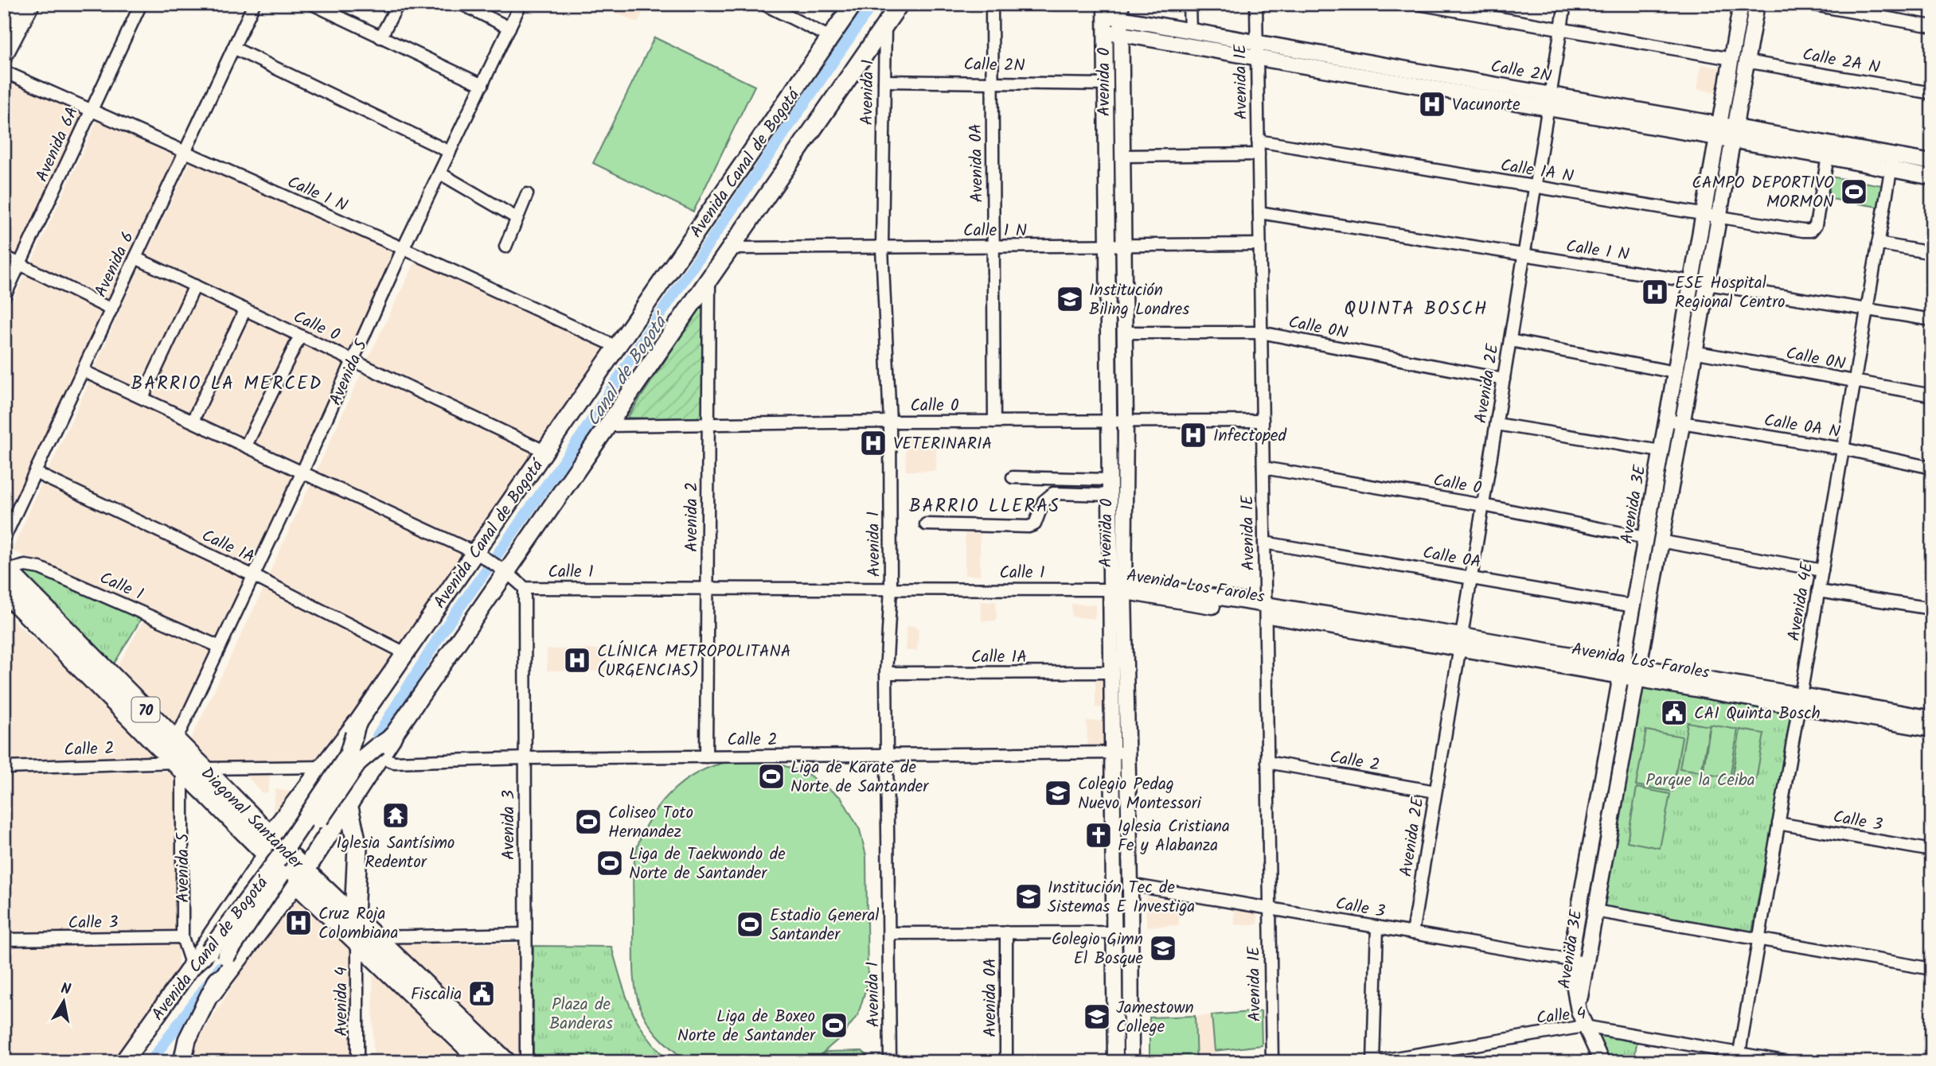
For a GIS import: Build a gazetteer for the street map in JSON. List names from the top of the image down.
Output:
{
  "streets": {
    "main road": ["Avenida Canal de Bogotá", "70", "Diagonal Santander"],
    "street": [
      "Calle 2A N",
      "Calle 2N",
      "Avenida 0",
      "Avenida 1E",
      "Avenida 1",
      "Avenida 6A",
      "Avenida 0A",
      "Calle 1A N",
      "Calle 1 N",
      "Avenida 6",
      "Calle 0",
      "Calle 0N",
      "Avenida 5",
      "Avenida 2E",
      "Calle 0A N",
      "Avenida 3E",
      "Avenida 2",
      "Calle 1A",
      "Calle 0A",
      "Calle 1",
      "Avenida Los Faroles",
      "Avenida 4E",
      "Calle 2",
      "Calle 3",
      "Avenida 3",
      "Avenida 4",
      "Calle 4"
    ]
  },
  "crossings": [
    ["Calle 2A N", "Avenida 2E"],
    ["Calle 2A N", "Avenida 3E"],
    ["Calle 2N", "Avenida 0"],
    ["Calle 2N", "Avenida 1E"],
    ["Calle 2N", "Avenida 1"],
    ["Calle 2N", "Avenida 0A"],
    ["Calle 2N", "Calle 1A N"],
    ["Calle 2N", "Avenida 2E"],
    ["Calle 2N", "Avenida 3E"],
    ["Calle 2N", "Avenida 4E"],
    ["Avenida 0", "Calle 1 N"],
    ["Avenida 0", "Calle 0"],
    ["Avenida 0", "Calle 0N"],
    ["Avenida 0", "Calle 1A"],
    ["Avenida 0", "Calle 1"],
    ["Avenida 0", "Avenida Los Faroles"],
    ["Avenida 0", "Calle 2"],
    ["Avenida 0", "Calle 3"],
    ["Avenida 1E", "Calle 1A N"],
    ["Avenida 1E", "Calle 1 N"],
    ["Avenida 1E", "Calle 0"],
    ["Avenida 1E", "Calle 0N"],
    ["Avenida 1E", "Calle 0A"],
    ["Avenida 1E", "Avenida Los Faroles"],
    ["Avenida 1E", "Calle 2"],
    ["Avenida 1E", "Calle 3"],
    ["Avenida 1", "Avenida Canal de Bogotá"],
    ["Avenida 1", "Calle 1 N"],
    ["Avenida 1", "Calle 0"],
    ["Avenida 1", "Calle 1A"],
    ["Avenida 1", "Calle 1"],
    ["Avenida 1", "Calle 2"],
    ["Avenida 6A", "Calle 1 N"],
    ["Avenida Canal de Bogotá", "Calle 1 N"],
    ["Avenida Canal de Bogotá", "Calle 0"],
    ["Avenida Canal de Bogotá", "Avenida 5"],
    ["Avenida Canal de Bogotá", "Avenida 2"],
    ["Avenida Canal de Bogotá", "Calle 1A"],
    ["Avenida Canal de Bogotá", "Calle 1"],
    ["Avenida Canal de Bogotá", "Calle 2"],
    ["Avenida 0A", "Calle 1 N"],
    ["Avenida 0A", "Calle 0"],
    ["Calle 1A N", "Avenida 2E"],
    ["Calle 1A N", "Avenida 3E"],
    ["Calle 1 N", "Avenida 6"],
    ["Calle 1 N", "Avenida 5"],
    ["Calle 1 N", "Avenida 2E"],
    ["Calle 1 N", "Avenida 3E"],
    ["Calle 1 N", "Avenida 4E"],
    ["Avenida 6", "Calle 0"],
    ["Avenida 6", "Calle 1A"],
    ["Avenida 6", "Calle 1"],
    ["Calle 0", "Avenida 5"],
    ["Calle 0", "Avenida 2E"],
    ["Calle 0", "Avenida 3E"],
    ["Calle 0", "Avenida 2"],
    ["Calle 0N", "Avenida 2E"],
    ["Calle 0N", "Avenida 3E"],
    ["Calle 0N", "Avenida 4E"],
    ["Avenida 5", "Calle 1A"],
    ["Avenida 5", "Calle 1"],
    ["Avenida 5", "Calle 2"],
    ["Avenida 5", "Diagonal Santander"],
    ["Avenida 5", "Calle 3"],
    ["Avenida 2E", "Calle 0A"],
    ["Avenida 2E", "Avenida Los Faroles"],
    ["Avenida 2E", "Calle 2"],
    ["Avenida 2E", "Calle 3"],
    ["Calle 0A N", "Avenida 3E"],
    ["Calle 0A N", "Avenida 4E"],
    ["Avenida 3E", "Calle 0A"],
    ["Avenida 3E", "Avenida Los Faroles"],
    ["Avenida 3E", "Calle 3"],
    ["Avenida 3E", "Calle 4"],
    ["Avenida 2", "Calle 1"],
    ["Avenida 2", "Calle 2"],
    ["Calle 1", "Avenida Los Faroles"],
    ["Calle 1", "Diagonal Santander"],
    ["Calle 1", "Avenida 3"],
    ["Avenida Los Faroles", "Avenida 4E"],
    ["Avenida 4E", "Calle 3"],
    ["Avenida 4E", "Calle 4"],
    ["Calle 2", "Diagonal Santander"],
    ["Calle 2", "Avenida 3"],
    ["Diagonal Santander", "Avenida 4"]
  ],
  "districts": ["QUINTA BOSCH", "BARRIO LA MERCED", "BARRIO LLERAS"],
  "water": ["Canal de Bogotá"],
  "parks": ["Parque la Ceiba", "Plaza de Banderas"],
  "places": {
    "hospital": [
      "Vacunorte",
      "ESE Hospital Regional Centro",
      "Infectoped",
      "VETERINARIA",
      "CLÍNICA METROPOLITANA (URGENCIAS)",
      "Cruz Roja Colombiana"
    ],
    "sports": [
      "CAMPO DEPORTIVO MORMON",
      "Liga de Karate de Norte de Santander",
      "Coliseo Toto Hernandez",
      "Liga de Taekwondo de Norte de Santander",
      "Estadio General Santander",
      "Liga de Boxeo Norte de Santander"
    ],
    "school or university": [
      "Institución Biling Londres",
      "Colegio Pedag Nuevo Montessori",
      "Institución Tec de Sistemas E Investiga",
      "Colegio Gimn El Bosque",
      "Jamestown College"
    ],
    "public building": ["CAI Quinta Bosch", "Fiscalia"],
    "temple": ["Iglesia Santísimo Redentor"],
    "church": ["Iglesia Cristiana Fe y Alabanza"]
  },
  "north": "top"
}
